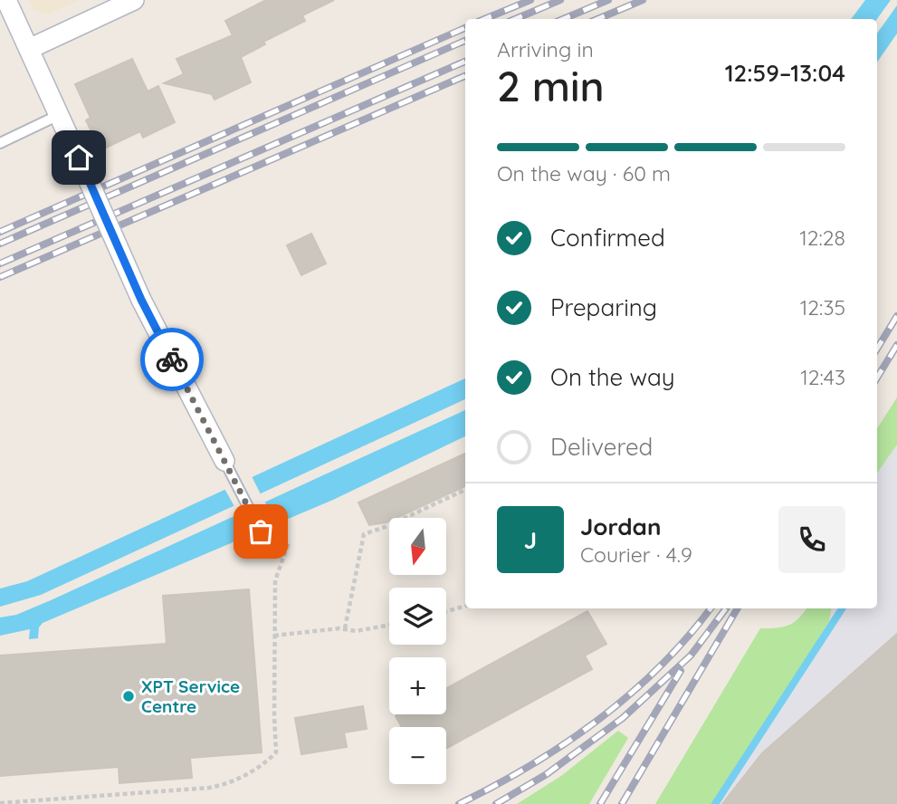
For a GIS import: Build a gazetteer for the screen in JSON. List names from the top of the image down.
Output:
{
  "places": ["XPT Service Centre"],
  "north": "bottom",
  "page": {
    "heading": ["2 min", "Arriving in", "12:59–13:04"],
    "panel": ["Jordan", "Courier · 4.9"],
    "bar": "On the way · 60 m",
    "list": [
      ["Confirmed", "12:28"],
      ["Preparing", "12:35"],
      ["On the way", "12:43"],
      "Delivered"
    ],
    "round": "J",
    "map_buttons": ["+", "−"]
  }
}
